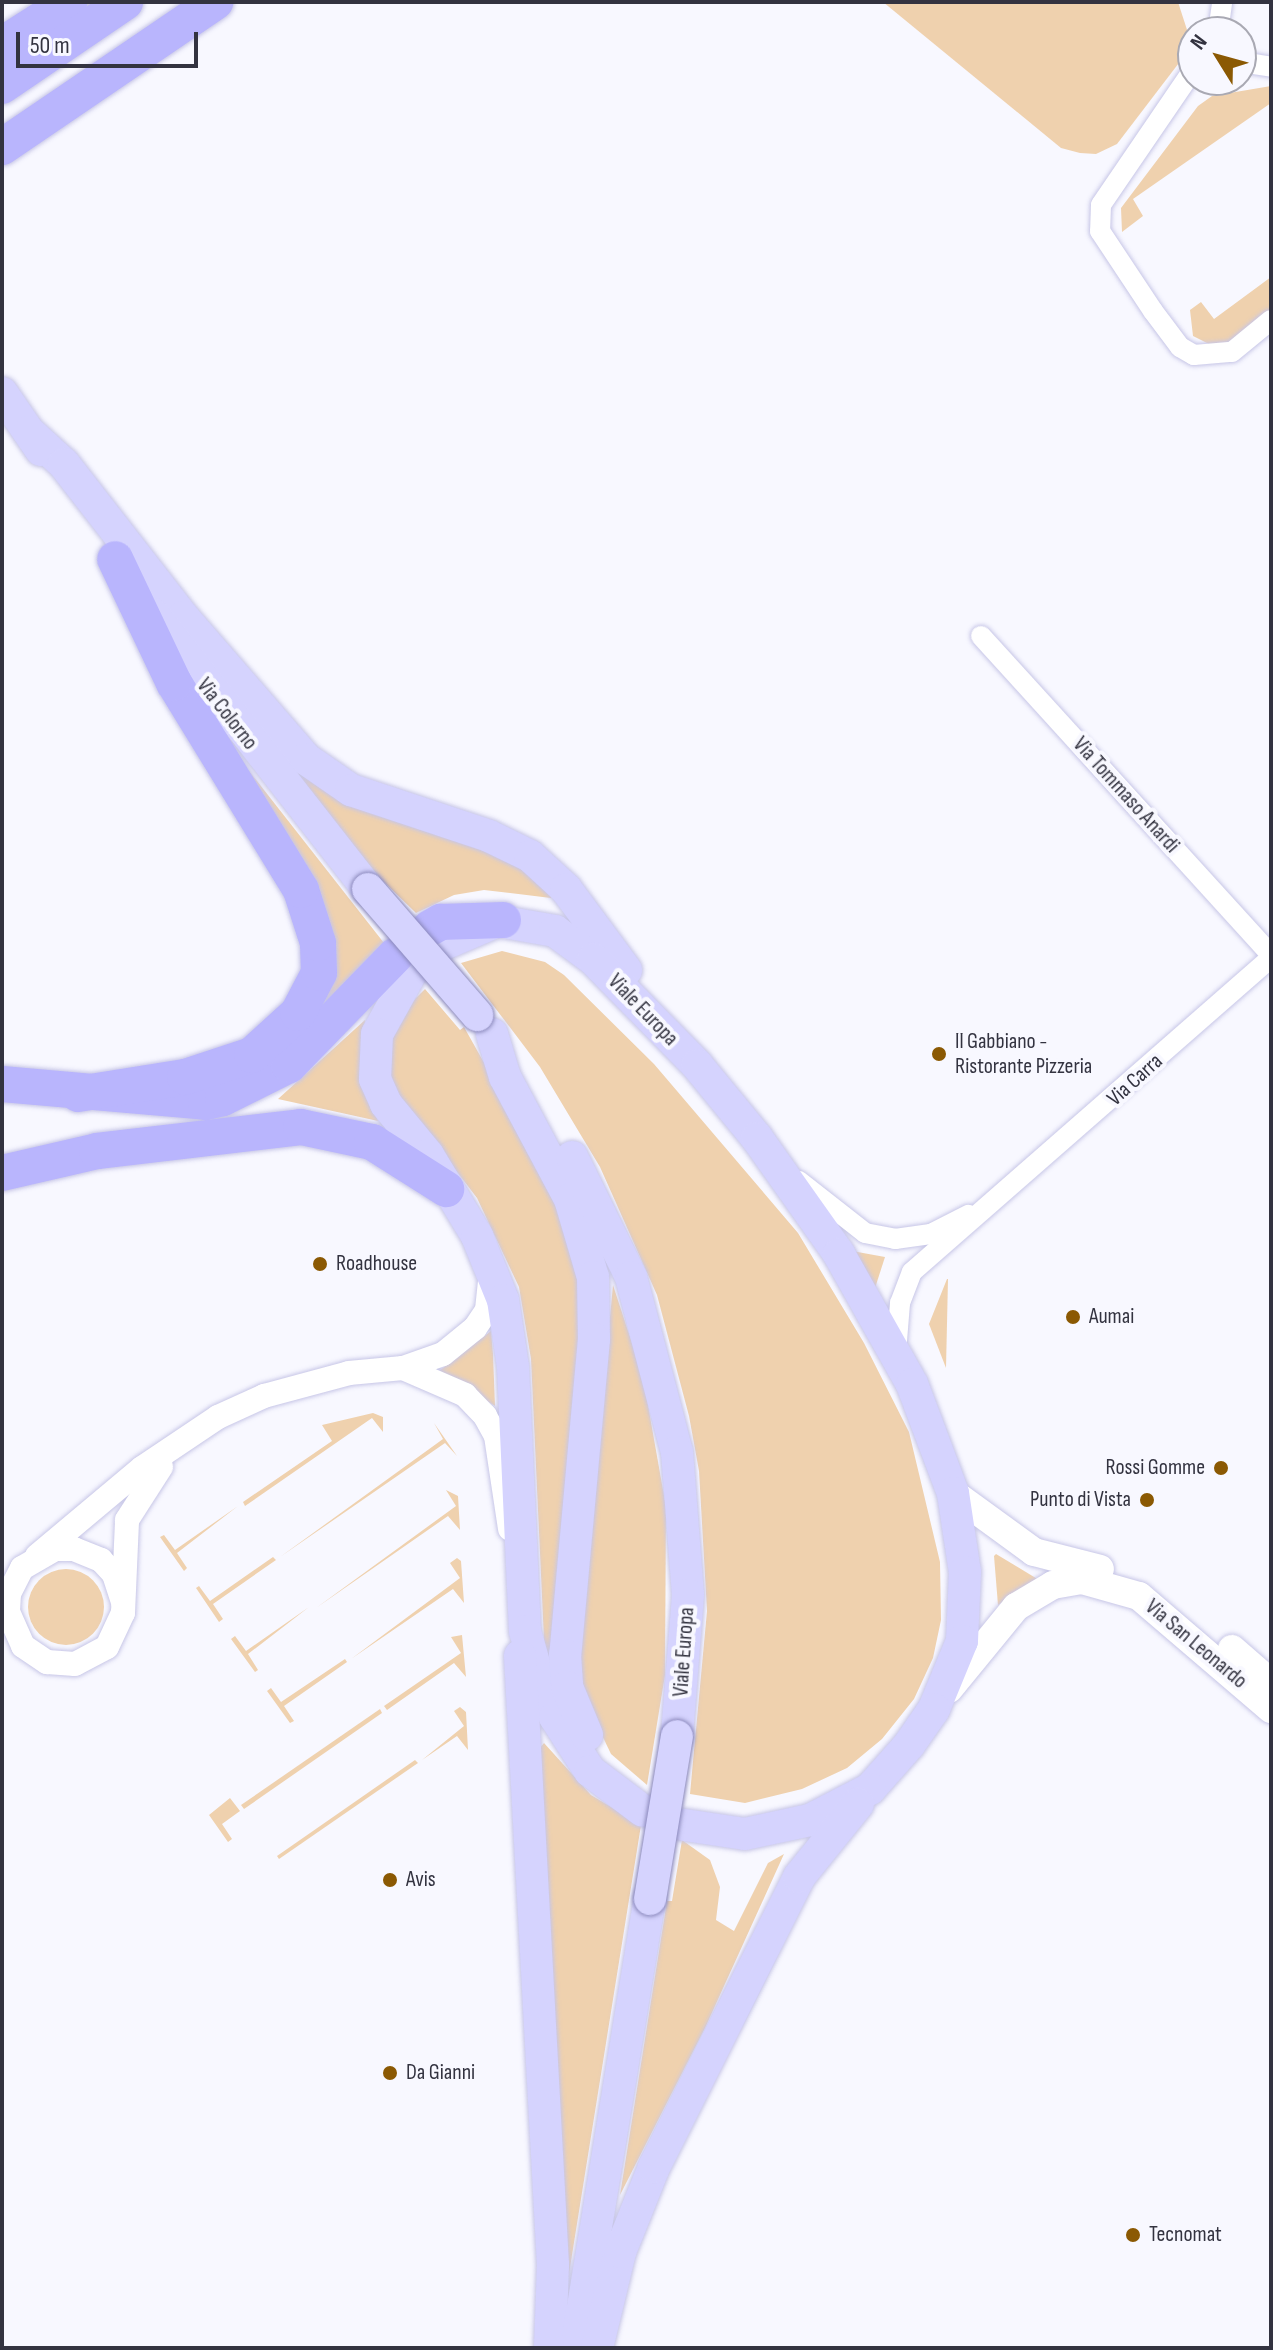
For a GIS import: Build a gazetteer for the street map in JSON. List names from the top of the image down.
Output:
{
  "streets": {
    "main road": ["Via Colorno", "Viale Europa", "Via San Leonardo"],
    "street": ["Via Tommaso Anardi", "Via Carra"]
  },
  "crossings": [
    ["Via Colorno", "Viale Europa"],
    ["Via Tommaso Anardi", "Via Carra"],
    ["Viale Europa", "Via Carra"],
    ["Viale Europa", "Via San Leonardo"]
  ],
  "places": [
    "Il Gabbiano - Ristorante Pizzeria",
    "Roadhouse",
    "Aumai",
    "Rossi Gomme",
    "Punto di Vista",
    "Avis",
    "Da Gianni",
    "Tecnomat"
  ],
  "scale_bar": "50 m",
  "north": "top left"
}
